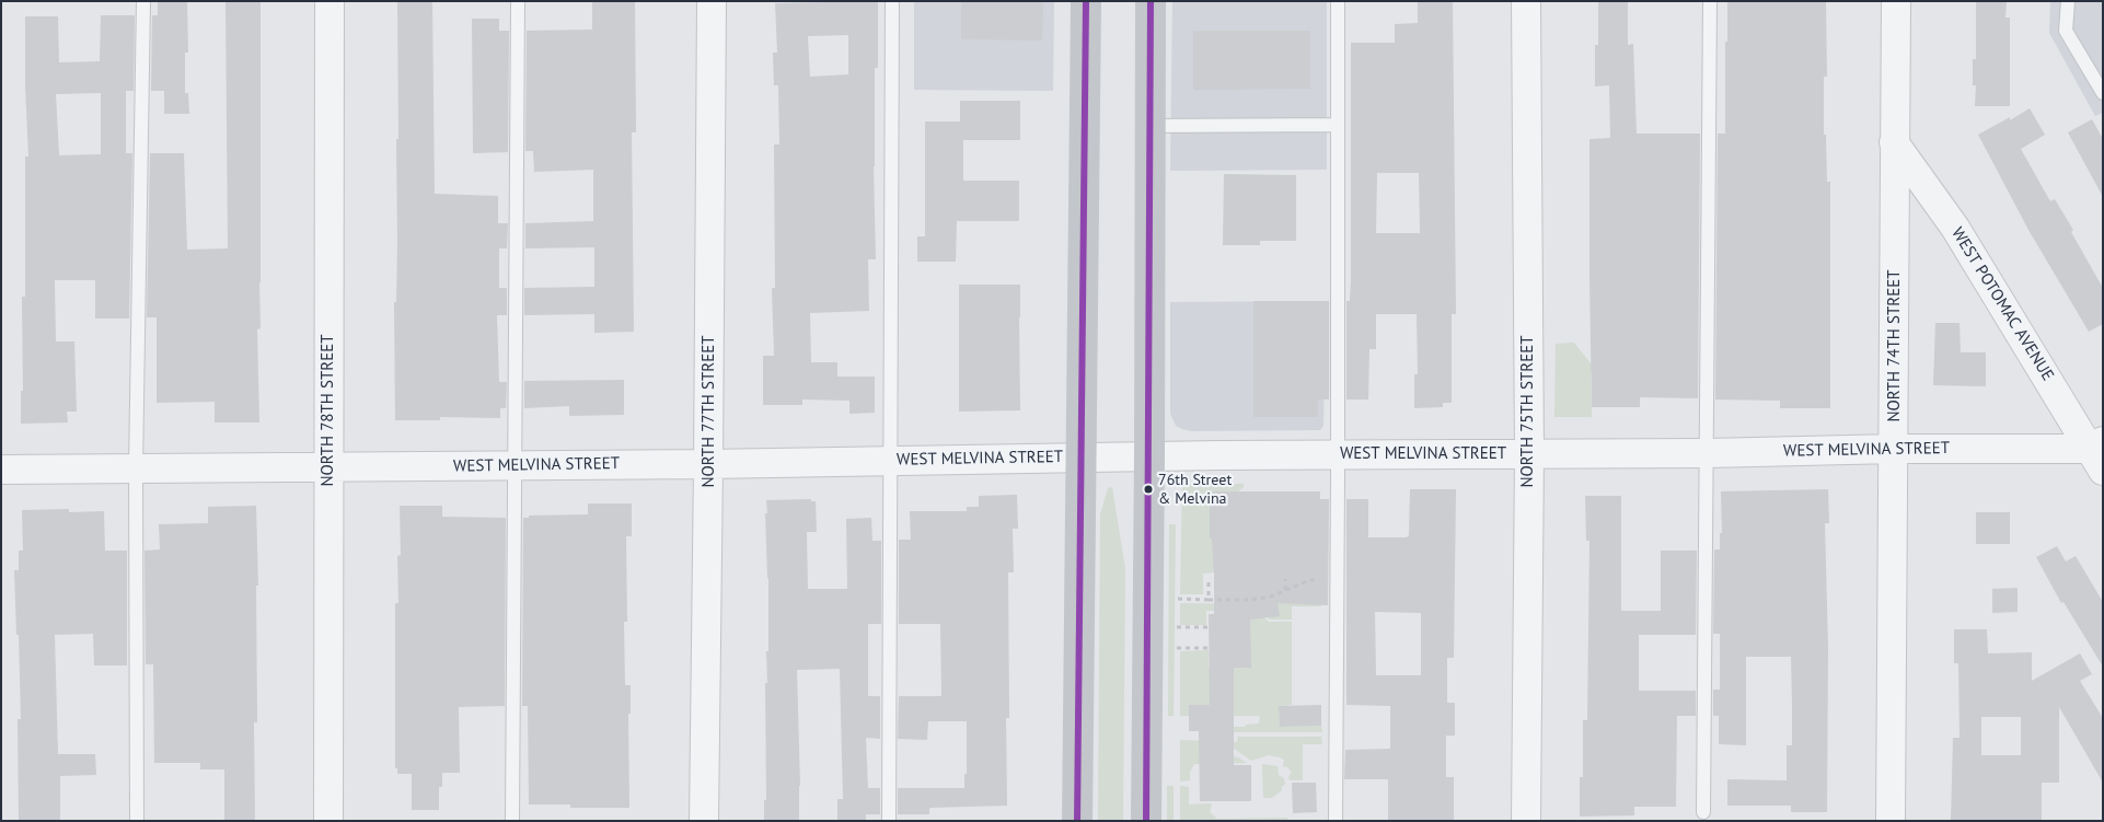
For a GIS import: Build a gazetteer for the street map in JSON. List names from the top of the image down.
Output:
{
  "streets": {
    "street": [
      "WEST POTOMAC AVENUE",
      "NORTH 74TH STREET",
      "NORTH 78TH STREET",
      "NORTH 77TH STREET",
      "NORTH 75TH STREET",
      "WEST MELVINA STREET"
    ]
  },
  "crossings": [
    ["WEST POTOMAC AVENUE", "NORTH 74TH STREET"],
    ["WEST POTOMAC AVENUE", "WEST MELVINA STREET"],
    ["NORTH 74TH STREET", "WEST MELVINA STREET"],
    ["NORTH 78TH STREET", "WEST MELVINA STREET"],
    ["NORTH 77TH STREET", "WEST MELVINA STREET"],
    ["NORTH 75TH STREET", "WEST MELVINA STREET"]
  ],
  "places": ["76th Street & Melvina"]
}
